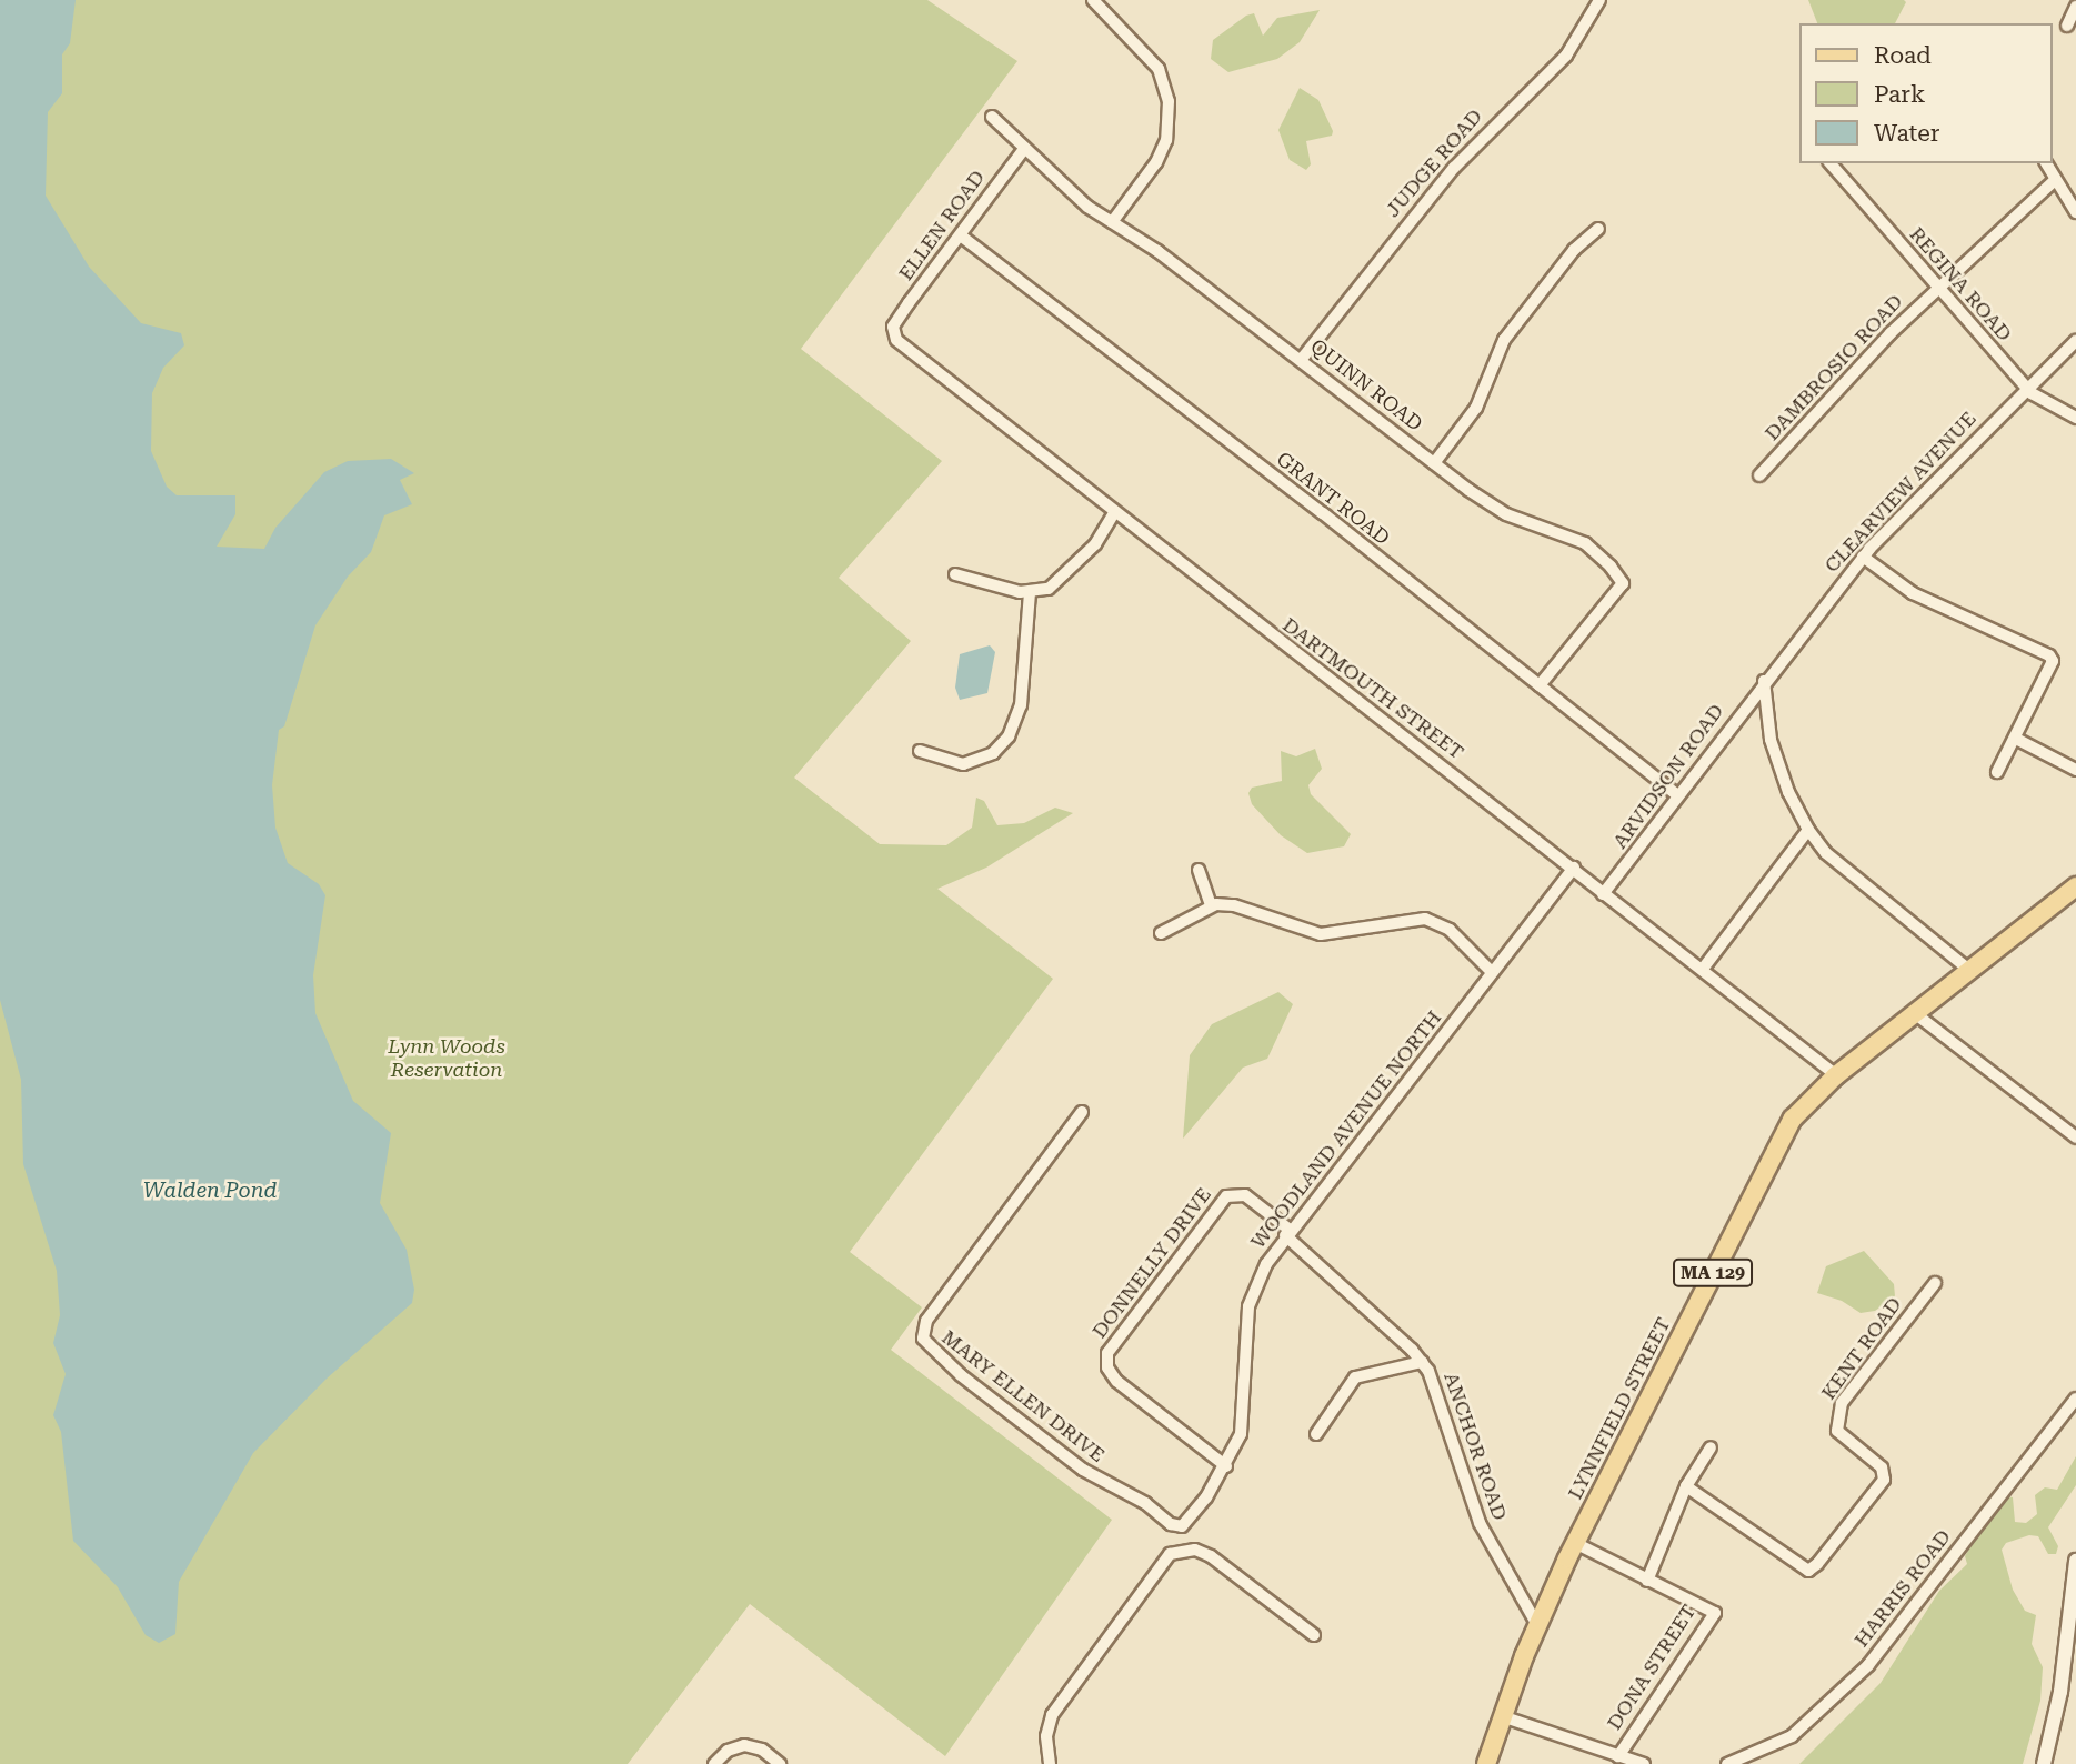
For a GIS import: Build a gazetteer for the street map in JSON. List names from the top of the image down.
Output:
{
  "streets": {
    "main road": ["MA 129", "LYNNFIELD STREET"],
    "street": [
      "JUDGE ROAD",
      "ELLEN ROAD",
      "REGINA ROAD",
      "DAMBROSIO ROAD",
      "QUINN ROAD",
      "CLEARVIEW AVENUE",
      "GRANT ROAD",
      "DARTMOUTH STREET",
      "ARVIDSON ROAD",
      "WOODLAND AVENUE NORTH",
      "DONNELLY DRIVE",
      "KENT ROAD",
      "MARY ELLEN DRIVE",
      "ANCHOR ROAD",
      "HARRIS ROAD",
      "DONA STREET"
    ]
  },
  "crossings": [
    ["JUDGE ROAD", "QUINN ROAD"],
    ["ELLEN ROAD", "QUINN ROAD"],
    ["ELLEN ROAD", "GRANT ROAD"],
    ["ELLEN ROAD", "DARTMOUTH STREET"],
    ["REGINA ROAD", "DAMBROSIO ROAD"],
    ["REGINA ROAD", "CLEARVIEW AVENUE"],
    ["QUINN ROAD", "GRANT ROAD"],
    ["CLEARVIEW AVENUE", "ARVIDSON ROAD"],
    ["GRANT ROAD", "ARVIDSON ROAD"],
    ["DARTMOUTH STREET", "ARVIDSON ROAD"],
    ["DARTMOUTH STREET", "WOODLAND AVENUE NORTH"],
    ["DARTMOUTH STREET", "LYNNFIELD STREET"],
    ["WOODLAND AVENUE NORTH", "DONNELLY DRIVE"],
    ["WOODLAND AVENUE NORTH", "MARY ELLEN DRIVE"],
    ["WOODLAND AVENUE NORTH", "ANCHOR ROAD"],
    ["DONNELLY DRIVE", "ANCHOR ROAD"],
    ["LYNNFIELD STREET", "ANCHOR ROAD"],
    ["LYNNFIELD STREET", "DONA STREET"]
  ],
  "water": ["Walden Pond"],
  "parks": ["Lynn Woods Reservation"],
  "legend": ["Road", "Park", "Water"]
}
